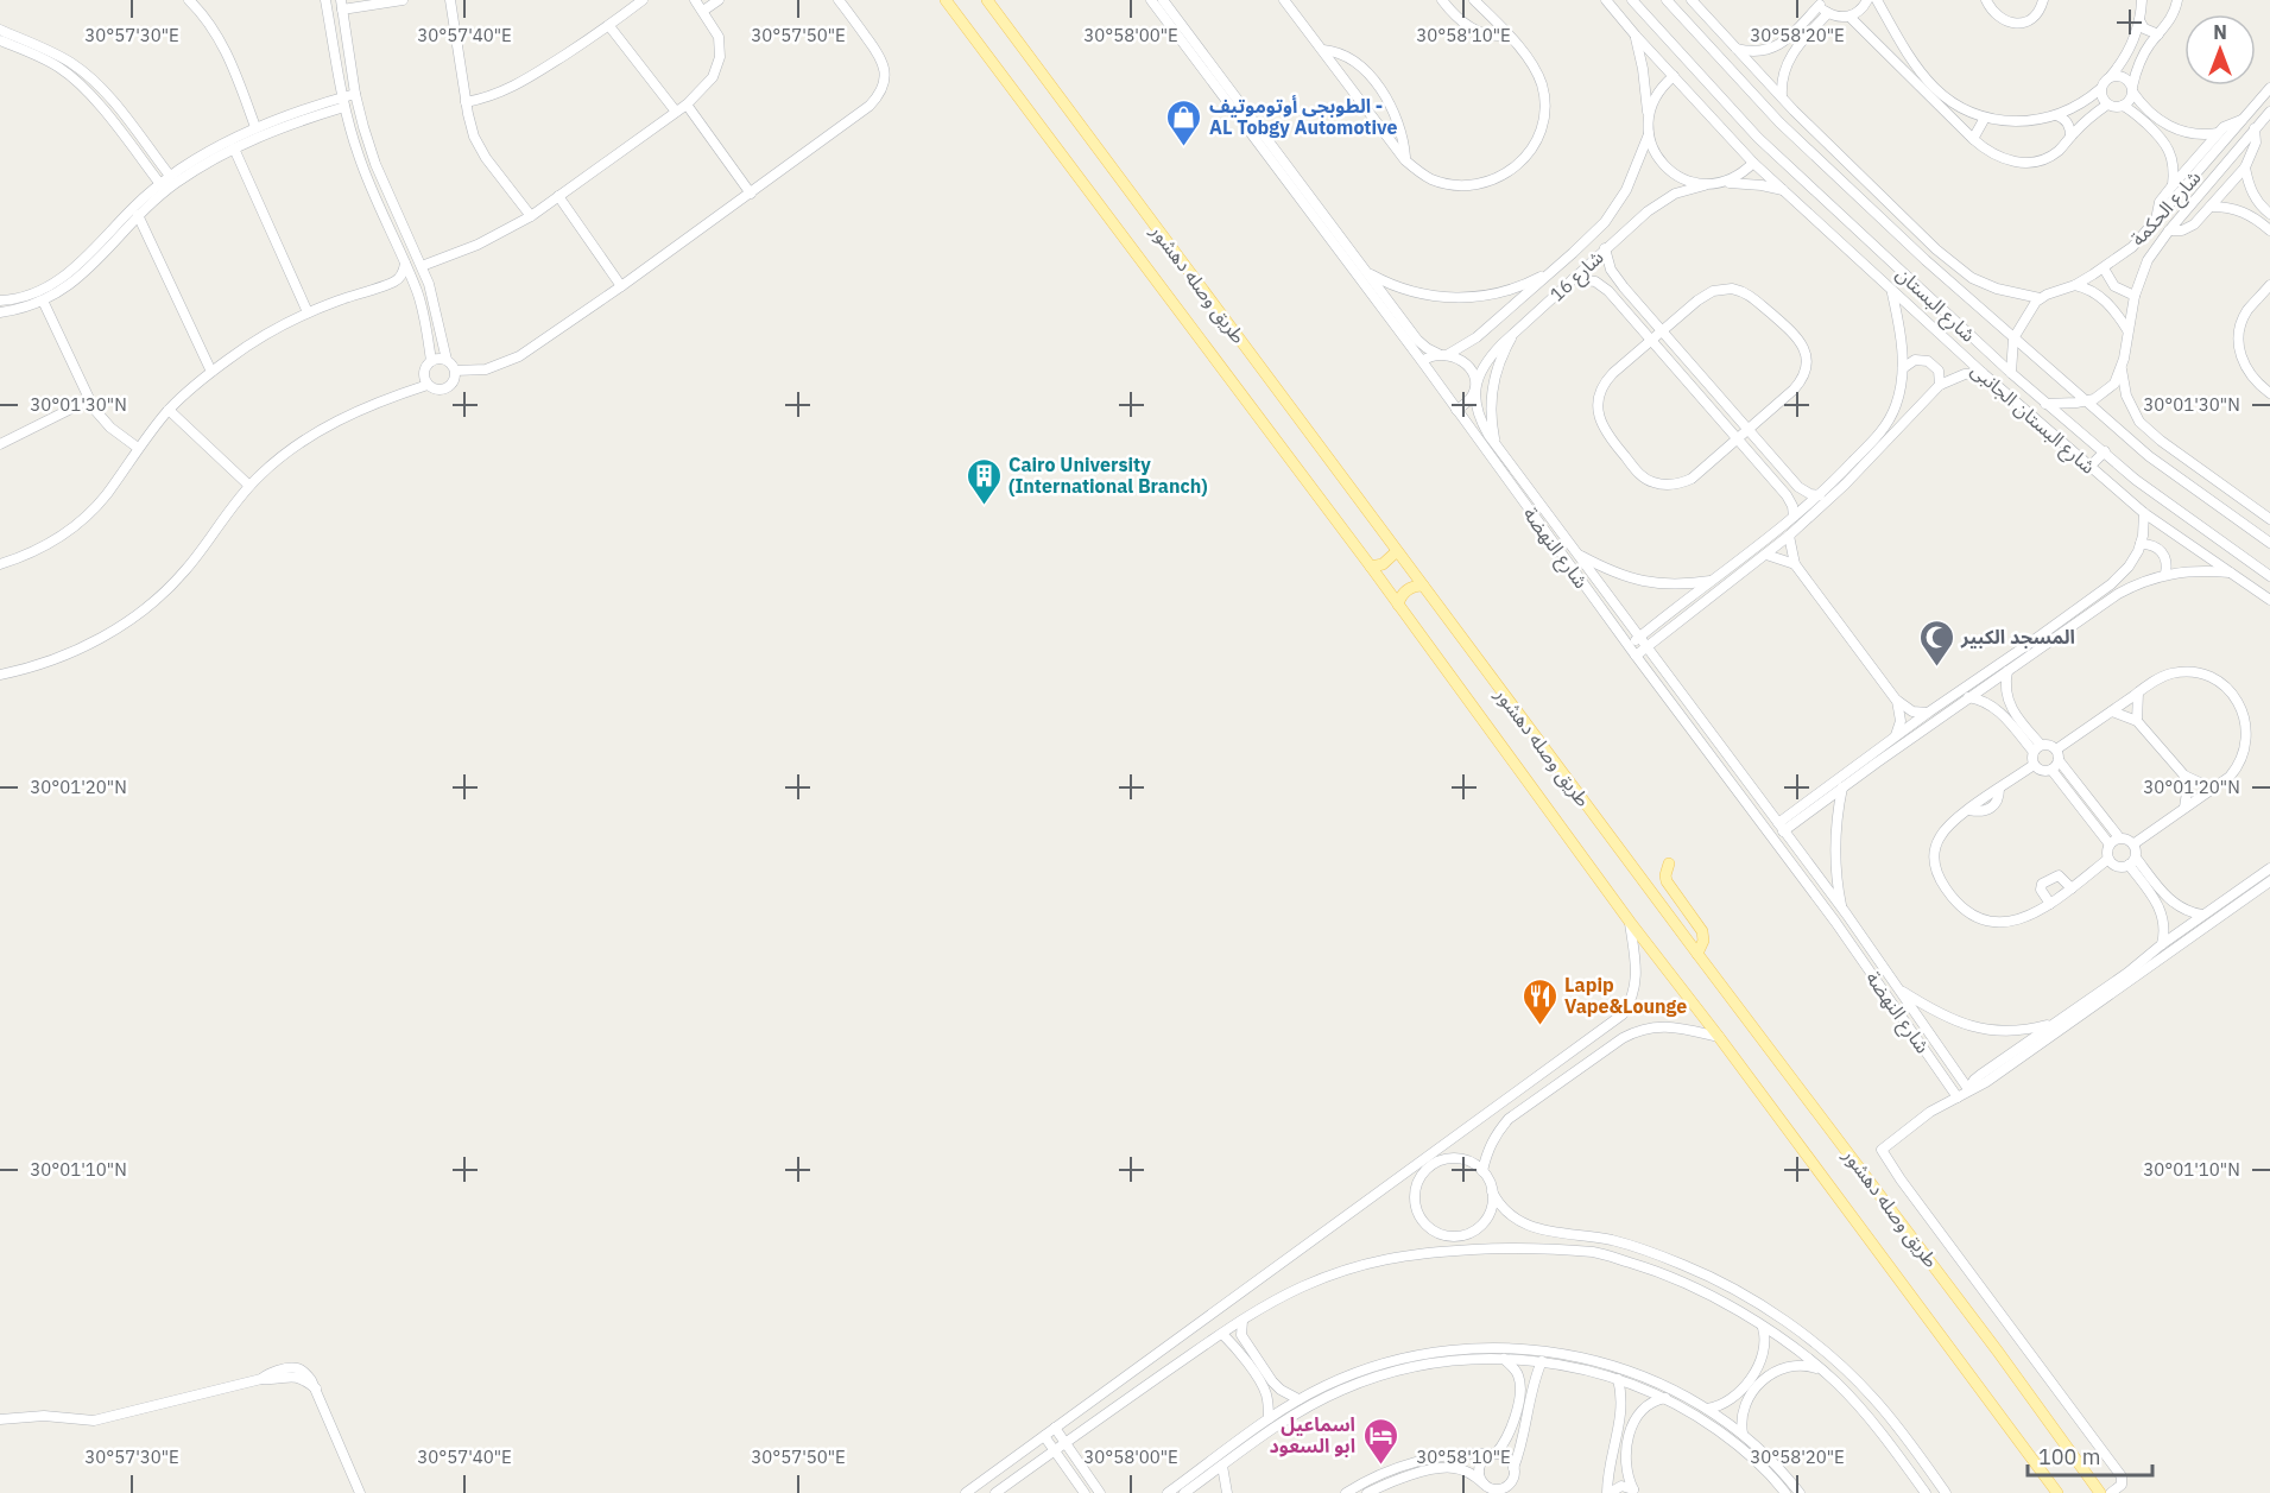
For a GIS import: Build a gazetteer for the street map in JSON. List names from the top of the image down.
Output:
{
  "streets": {
    "main road": ["طريق وصله دهشور"],
    "street": [
      "شارع الحكمة",
      "شارع 16",
      "شارع البستان",
      "شارع البستان الجانبى",
      "شارع النهضة"
    ]
  },
  "crossings": [
    ["شارع الحكمة", "شارع البستان"],
    ["شارع 16", "شارع البستان الجانبى"],
    ["شارع 16", "شارع النهضة"]
  ],
  "places": {
    "shop": ["الطوبجى أوتوموتيف - AL Tobgy Automotive"],
    "building": ["Cairo University (International Branch)"],
    "mosque": ["المسجد الكبير"],
    "restaurant": ["Lapip Vape&Lounge"],
    "hotel": ["اسماعيل ابو السعود"]
  },
  "scale_bar": "100 m",
  "north": "top",
  "coordinates": [
    "30°57'30\"E",
    "30°57'40\"E",
    "30°57'50\"E",
    "30°58'00\"E",
    "30°58'10\"E",
    "30°58'20\"E",
    "30°01'30\"N",
    "30°01'20\"N",
    "30°01'10\"N"
  ]
}
